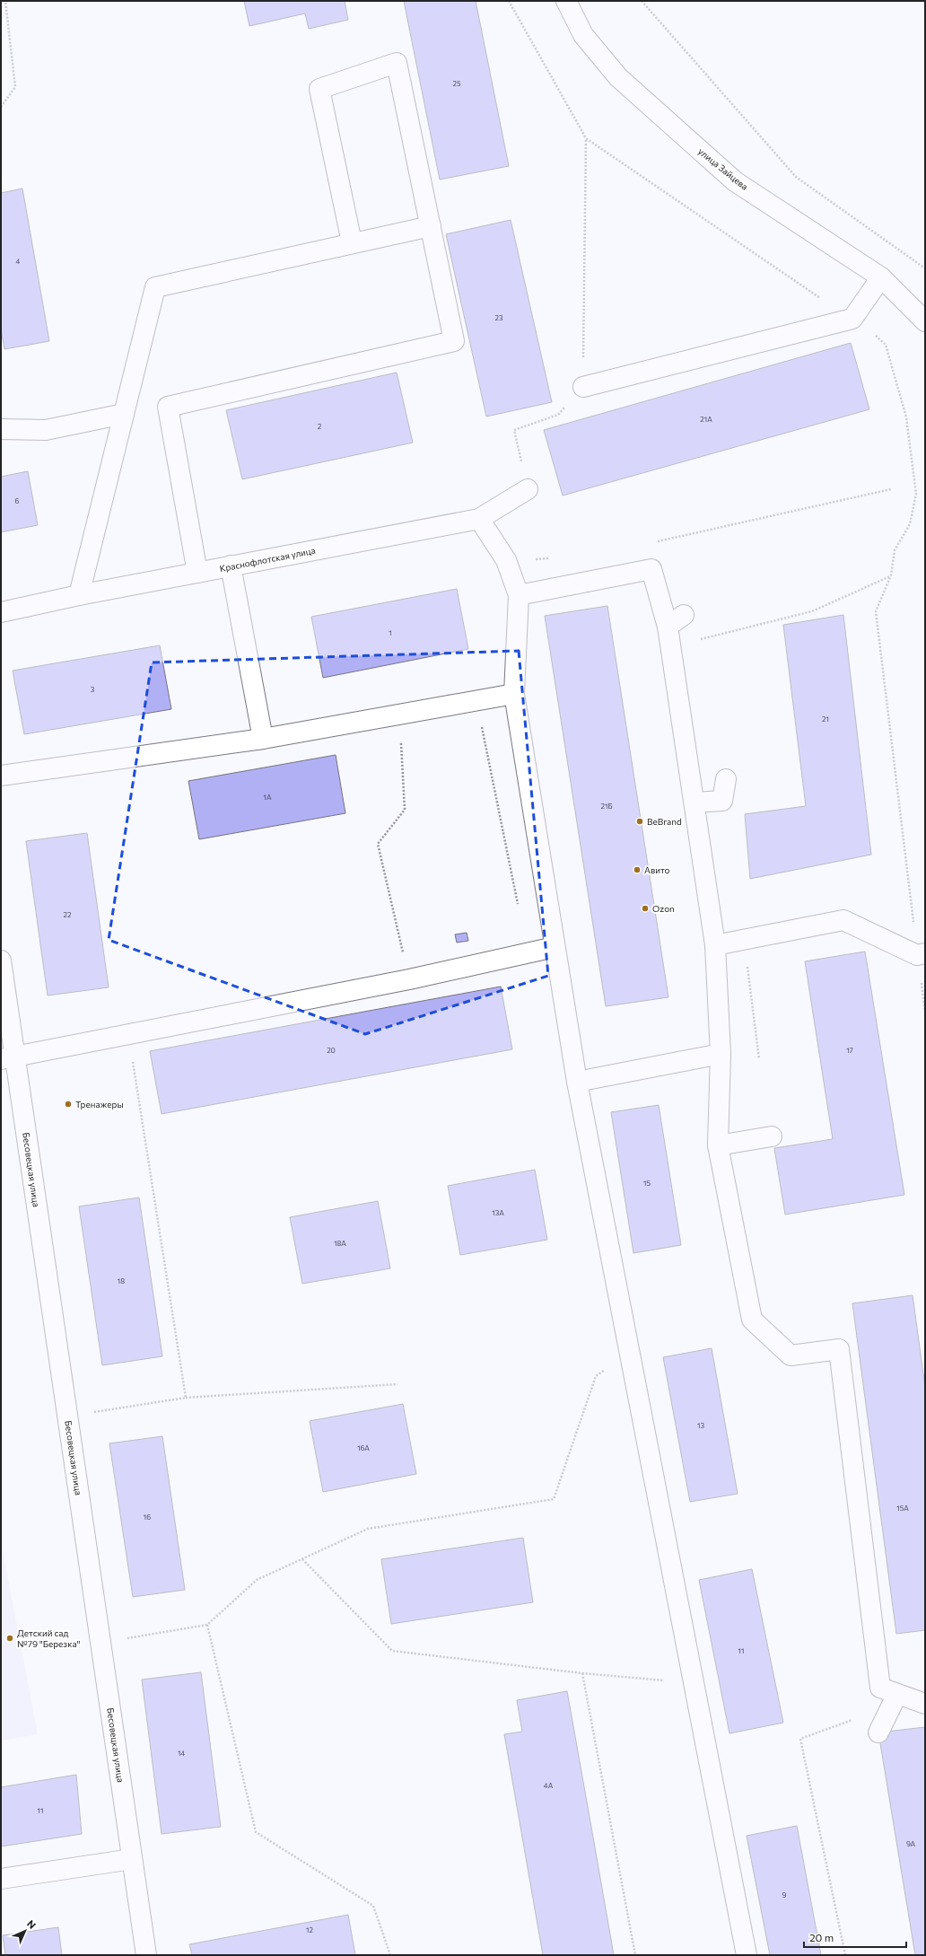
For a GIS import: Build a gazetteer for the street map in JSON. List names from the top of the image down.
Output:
{
  "streets": {
    "street": ["улица Зайцева", "Краснофлотская улица", "Бесовецкая улица"]
  },
  "places": [
    "BeBrand",
    "Авито",
    "Ozon",
    "Тренажеры",
    "Детский сад №79 \"Березка\""
  ],
  "house_numbers": [
    "25",
    "4",
    "23",
    "21А",
    "2",
    "6",
    "1",
    "3",
    "21",
    "1А",
    "21Б",
    "22",
    "20",
    "17",
    "15",
    "13А",
    "18А",
    "18",
    "13",
    "16А",
    "15А",
    "16",
    "11",
    "14",
    "4А",
    "11",
    "9А",
    "9",
    "12"
  ],
  "scale_bar": "20 m",
  "north": "top right"
}
